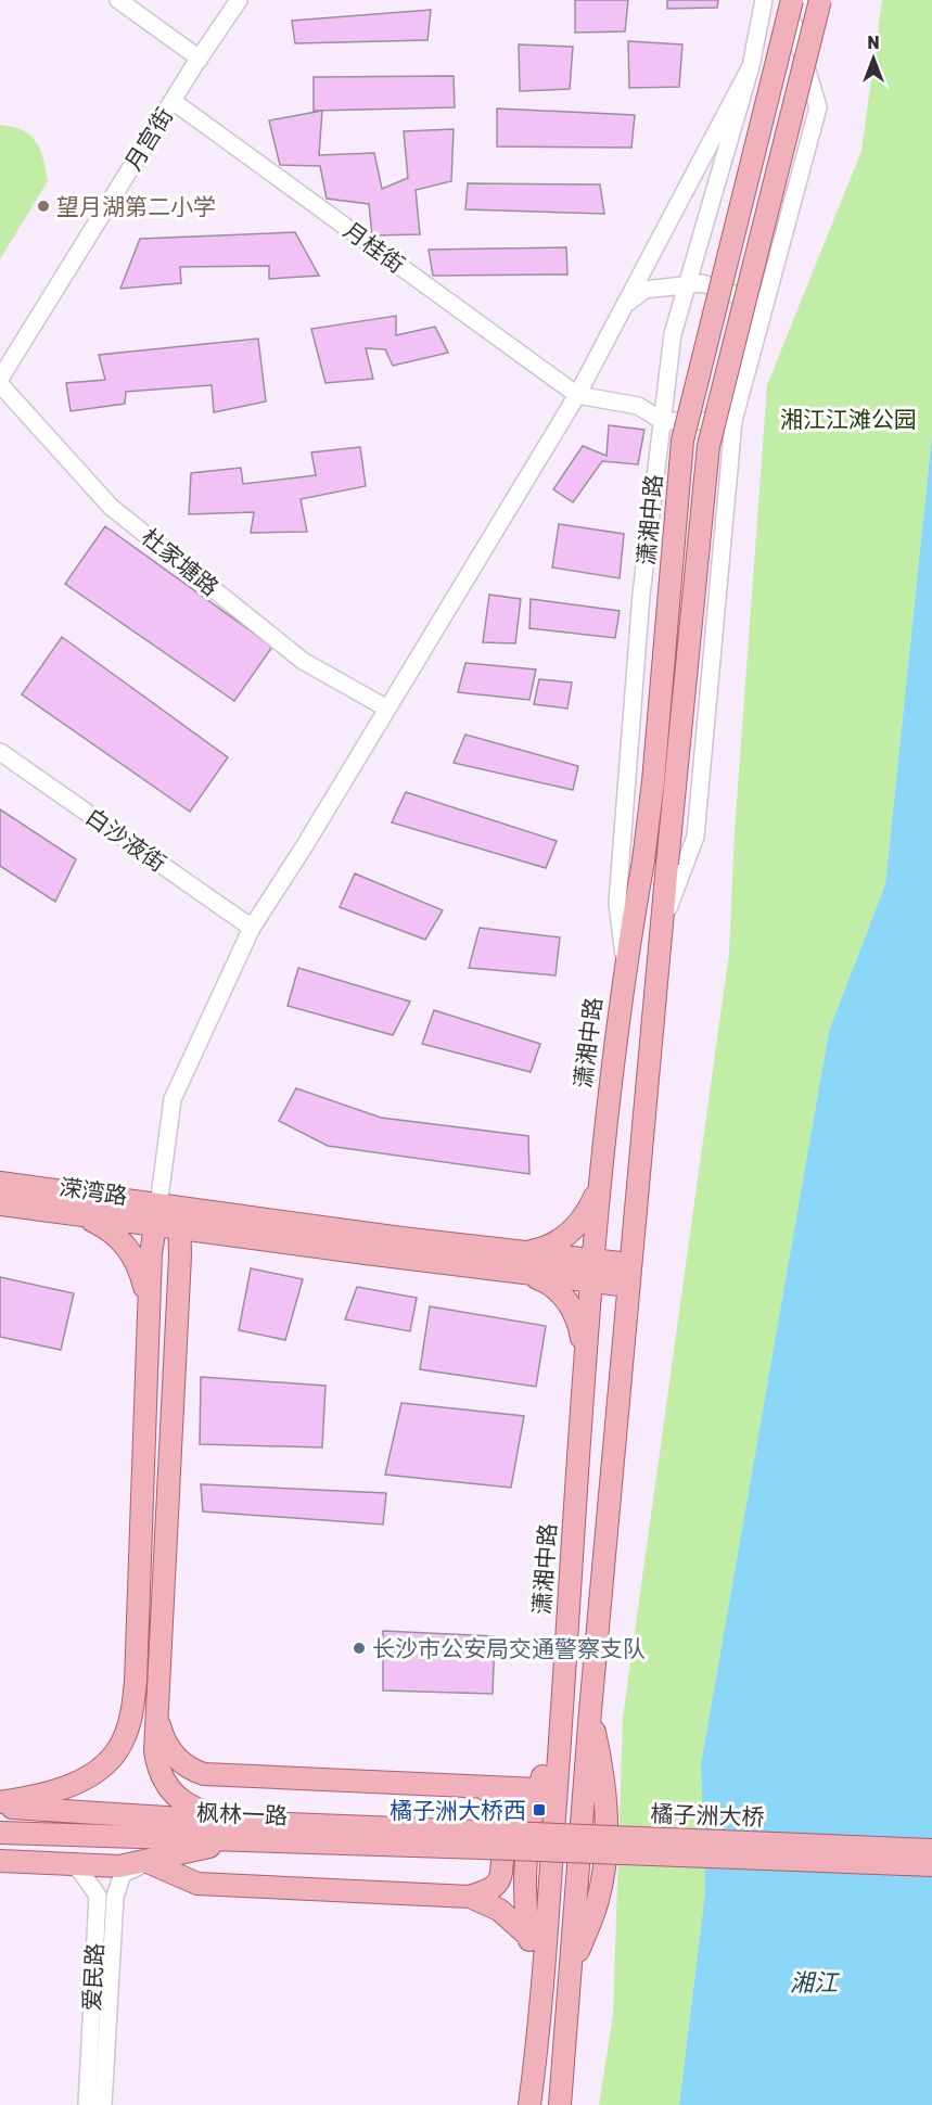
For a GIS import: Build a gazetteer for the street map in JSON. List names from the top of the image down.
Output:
{
  "streets": {
    "main road": [
      "潇湘中路",
      "溁湾路",
      "枫林一路",
      "橘子洲大桥"
    ],
    "street": [
      "月宫街",
      "月桂街",
      "杜家塘路",
      "白沙液街",
      "爱民路"
    ]
  },
  "crossings": [
    ["月宫街", "月桂街"],
    ["枫林一路", "橘子洲大桥"]
  ],
  "water": ["湘江"],
  "parks": ["湘江江滩公园"],
  "places": {
    "other": ["望月湖第二小学", "长沙市公安局交通警察支队"],
    "transit": ["橘子洲大桥西"]
  },
  "north": "top"
}
